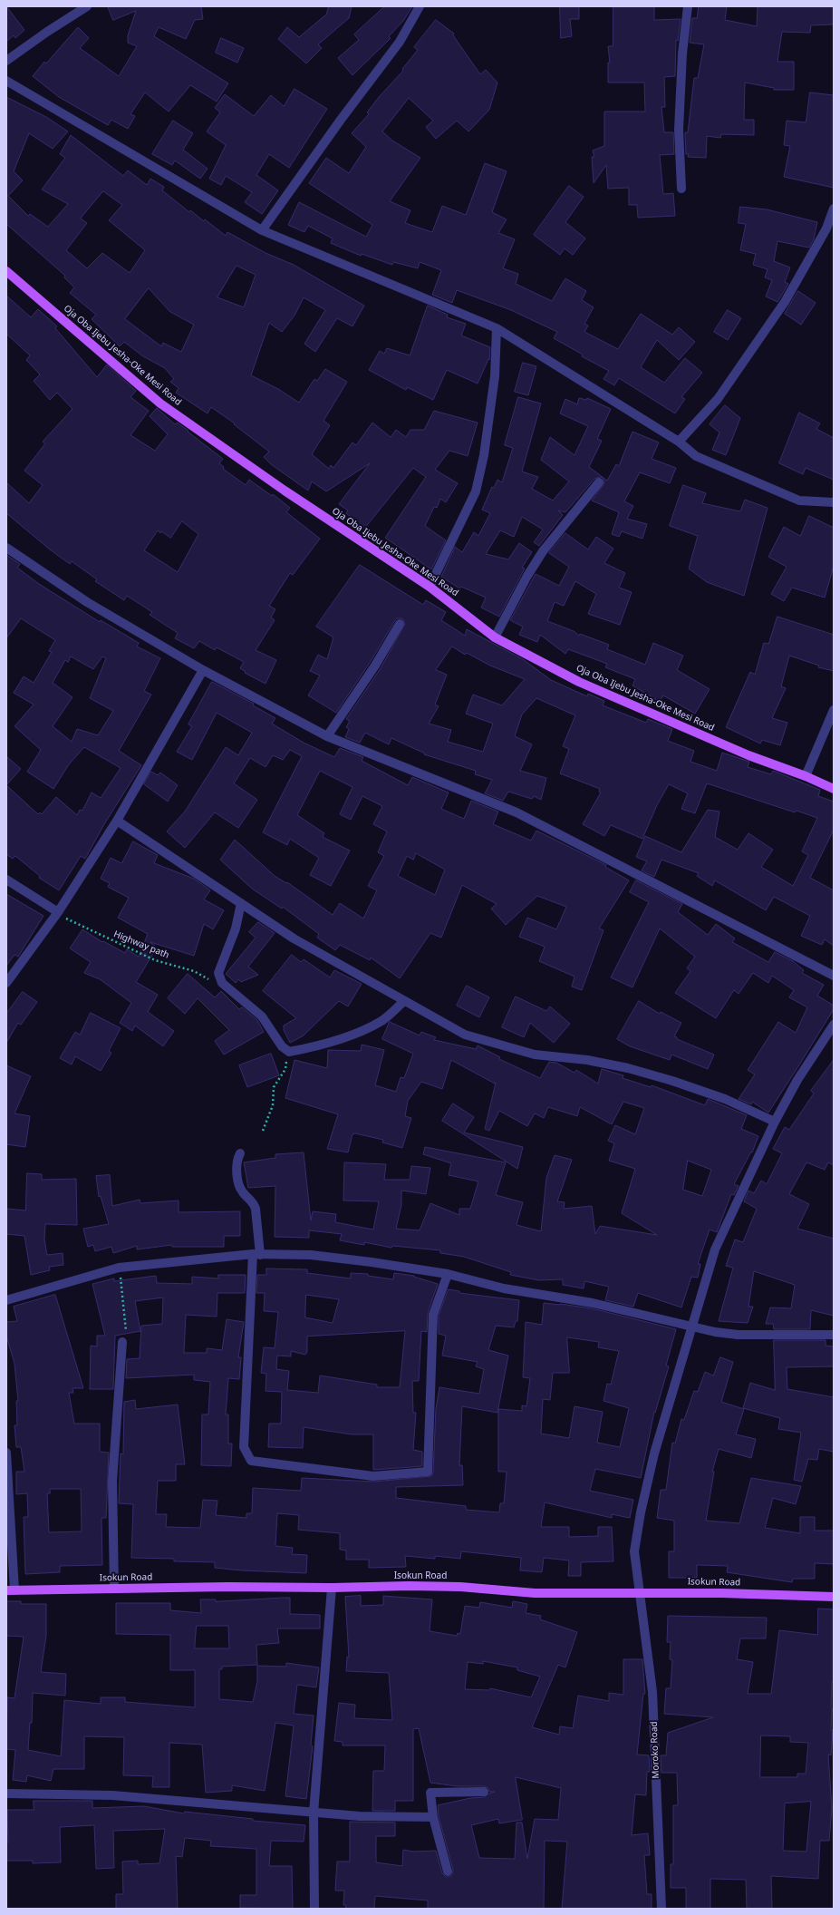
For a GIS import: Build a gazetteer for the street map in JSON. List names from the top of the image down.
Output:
{
  "streets": {
    "main road": ["Oja Oba Ijebu Jesha-Oke Mesi Road", "Isokun Road"],
    "street": ["Moroko Road"],
    "path": ["Highway path"]
  },
  "crossings": [
    ["Isokun Road", "Moroko Road"]
  ]
}
